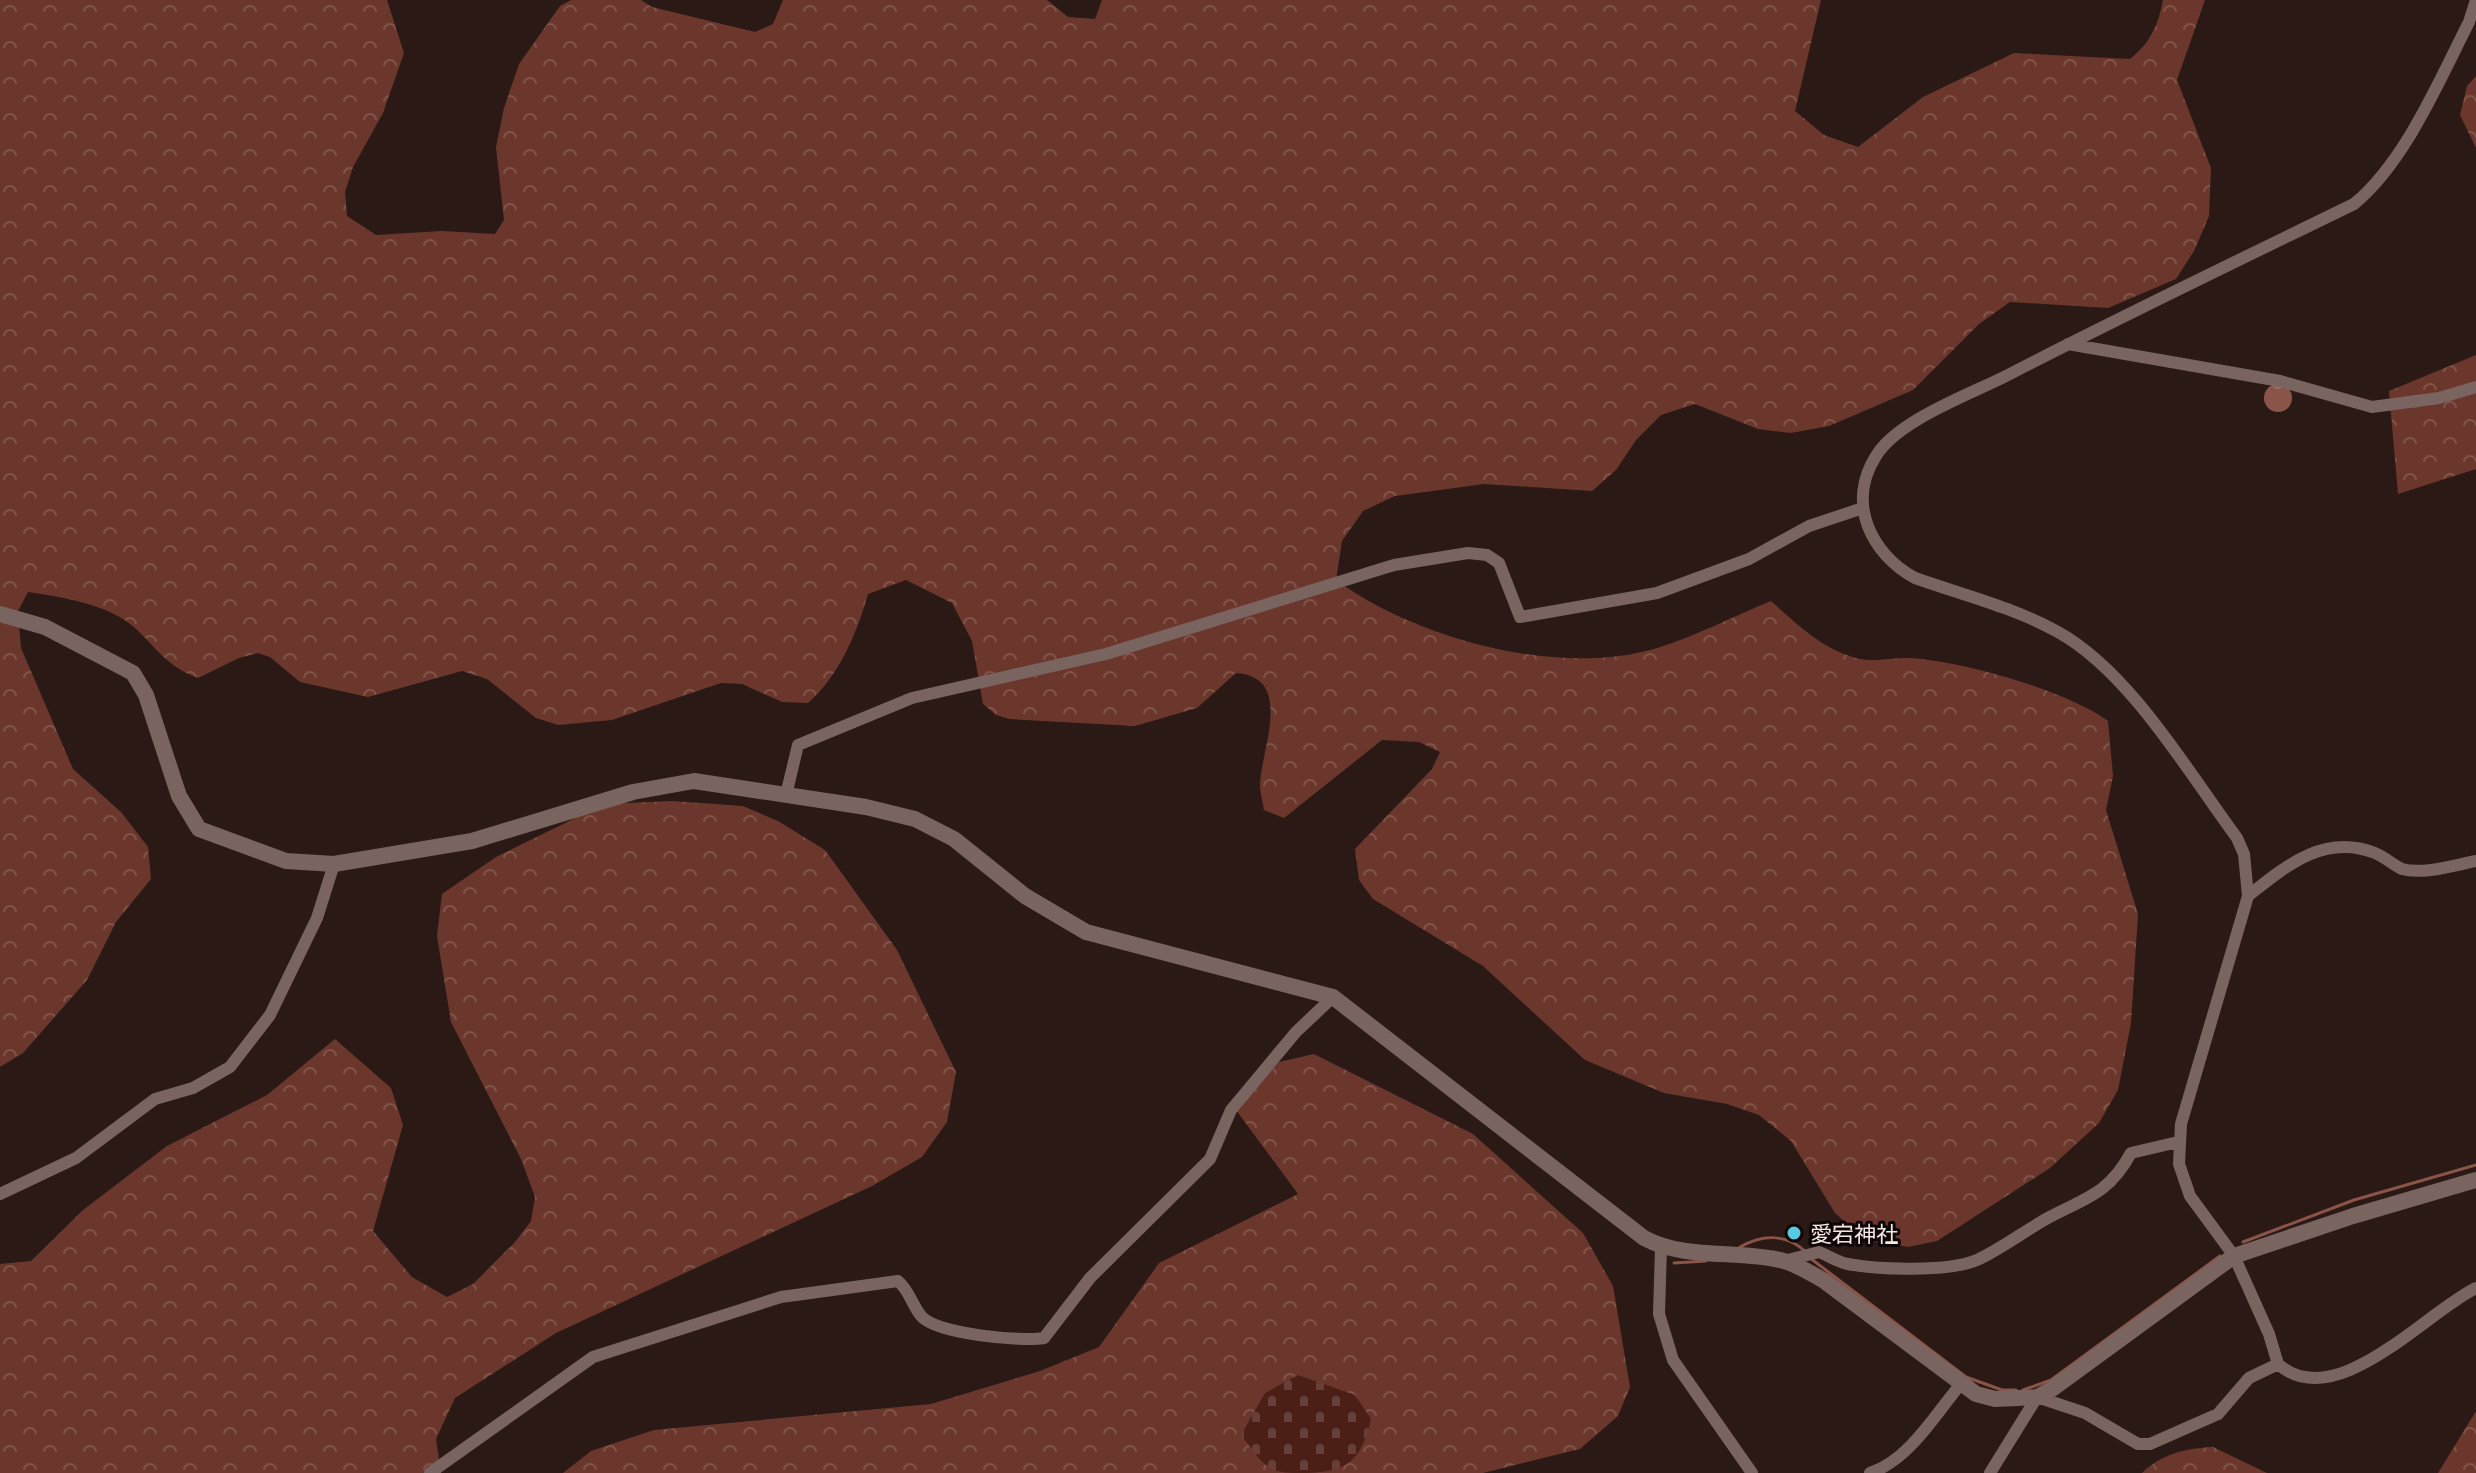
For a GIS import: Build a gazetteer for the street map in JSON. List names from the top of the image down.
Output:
{
  "places": ["愛宕神社"]
}
